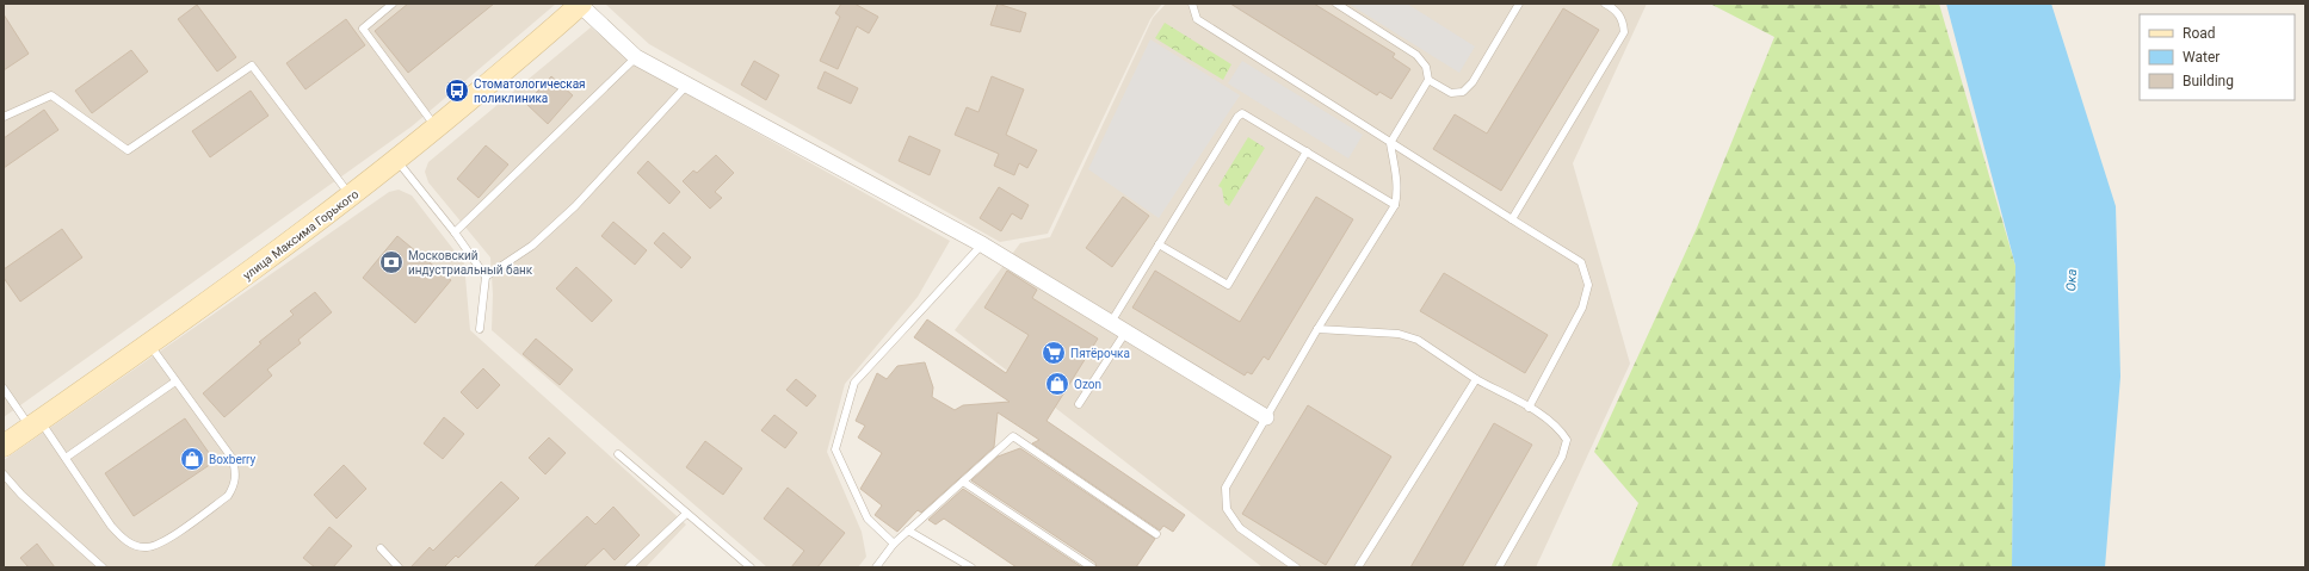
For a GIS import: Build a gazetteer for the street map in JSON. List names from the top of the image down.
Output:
{
  "streets": {
    "street": ["улица Максима Горького"]
  },
  "water": ["Ока"],
  "places": {
    "bus stop": ["Стоматологическая поликлиника"],
    "bank": ["Московский индустриальный банк"],
    "supermarket": ["Пятёрочка"],
    "shop": ["Ozon", "Boxberry"]
  },
  "legend": ["Road", "Water", "Building"]
}
